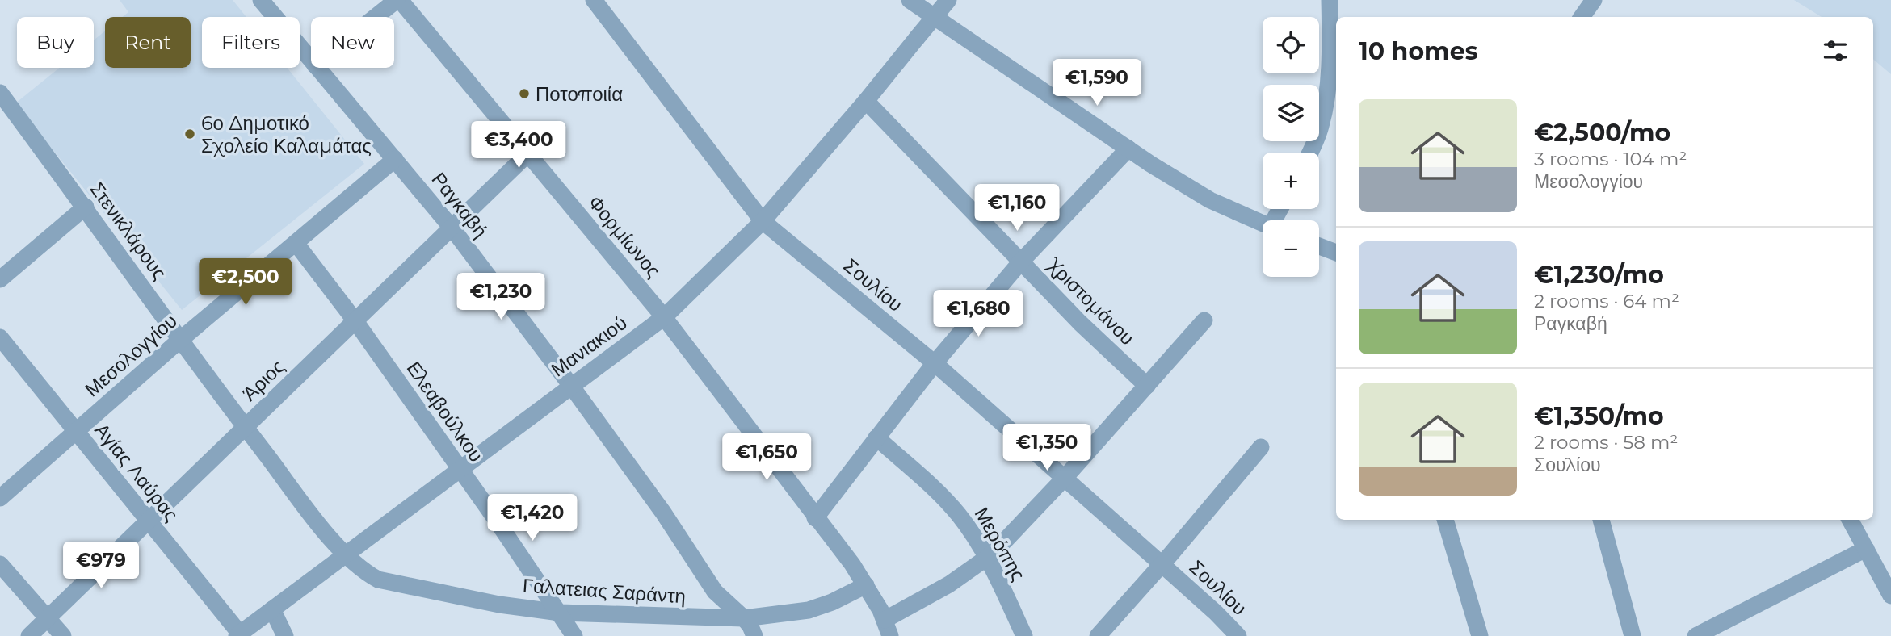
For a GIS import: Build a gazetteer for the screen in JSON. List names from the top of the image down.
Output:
{
  "streets": {
    "street": [
      "Ραγκαβή",
      "Στενικλάρους",
      "Φορμίωνος",
      "Σουλίου",
      "Χριστομάνου",
      "Μανιακιού",
      "Μεσολογγίου",
      "Άριος",
      "Ελεαβούλκου",
      "Αγίας Λαύρας",
      "Μερόπης",
      "Γαλατειας Σαράντη"
    ]
  },
  "crossings": [
    ["Ραγκαβή", "Μανιακιού"],
    ["Ραγκαβή", "Μεσολογγίου"],
    ["Ραγκαβή", "Άριος"],
    ["Ραγκαβή", "Γαλατειας Σαράντη"],
    ["Στενικλάρους", "Μανιακιού"],
    ["Στενικλάρους", "Μεσολογγίου"],
    ["Στενικλάρους", "Άριος"],
    ["Στενικλάρους", "Γαλατειας Σαράντη"],
    ["Φορμίωνος", "Μανιακιού"],
    ["Φορμίωνος", "Άριος"],
    ["Φορμίωνος", "Γαλατειας Σαράντη"],
    ["Σουλίου", "Μανιακιού"],
    ["Χριστομάνου", "Μανιακιού"],
    ["Μανιακιού", "Ελεαβούλκου"],
    ["Μανιακιού", "Αγίας Λαύρας"],
    ["Μανιακιού", "Γαλατειας Σαράντη"],
    ["Μεσολογγίου", "Ελεαβούλκου"],
    ["Μεσολογγίου", "Αγίας Λαύρας"],
    ["Άριος", "Ελεαβούλκου"],
    ["Άριος", "Αγίας Λαύρας"],
    ["Ελεαβούλκου", "Γαλατειας Σαράντη"]
  ],
  "places": ["Ποτοποιία", "6ο Δημοτικό Σχολείο Καλαμάτας"],
  "page": {
    "map_buttons": ["+", "−"],
    "chip": [
      "Buy",
      "Rent",
      "Filters",
      "New"
    ],
    "heading": "10 homes",
    "price": [
      "€1,590",
      "€3,400",
      "€1,160",
      "€2,500",
      "€1,230",
      "€1,680",
      "€1,350",
      "€1,650",
      "€1,420",
      "€979"
    ],
    "list": [
      {
        "name": "€2,500/mo",
        "note": "3 rooms · 104 m² · Μεσολογγίου"
      },
      {
        "name": "€1,230/mo",
        "note": "2 rooms · 64 m² · Ραγκαβή"
      },
      {
        "name": "€1,350/mo",
        "note": "2 rooms · 58 m² · Σουλίου"
      }
    ]
  }
}
